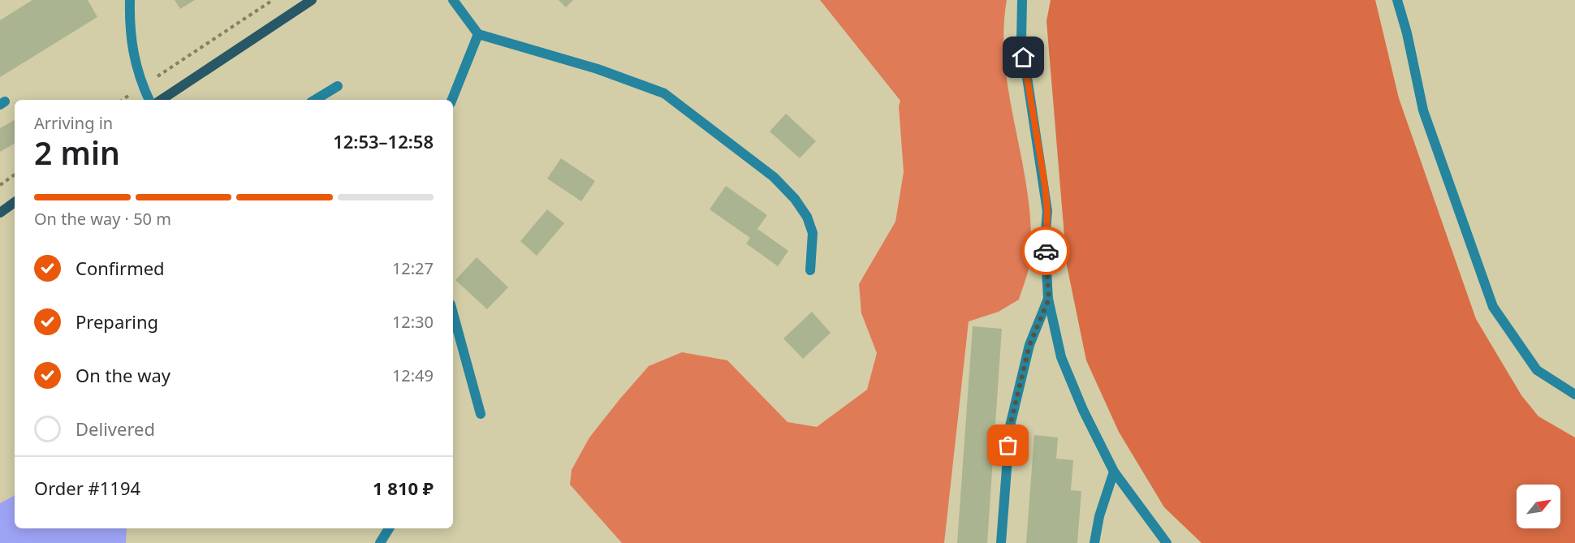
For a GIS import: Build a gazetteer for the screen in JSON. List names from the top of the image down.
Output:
{
  "north": "top right",
  "page": {
    "heading": ["2 min", "Arriving in", "12:53–12:58"],
    "panel": ["Order #1194", "1 810 ₽"],
    "bar": "On the way · 50 m",
    "list": [
      ["Confirmed", "12:27"],
      ["Preparing", "12:30"],
      ["On the way", "12:49"],
      "Delivered"
    ]
  }
}
